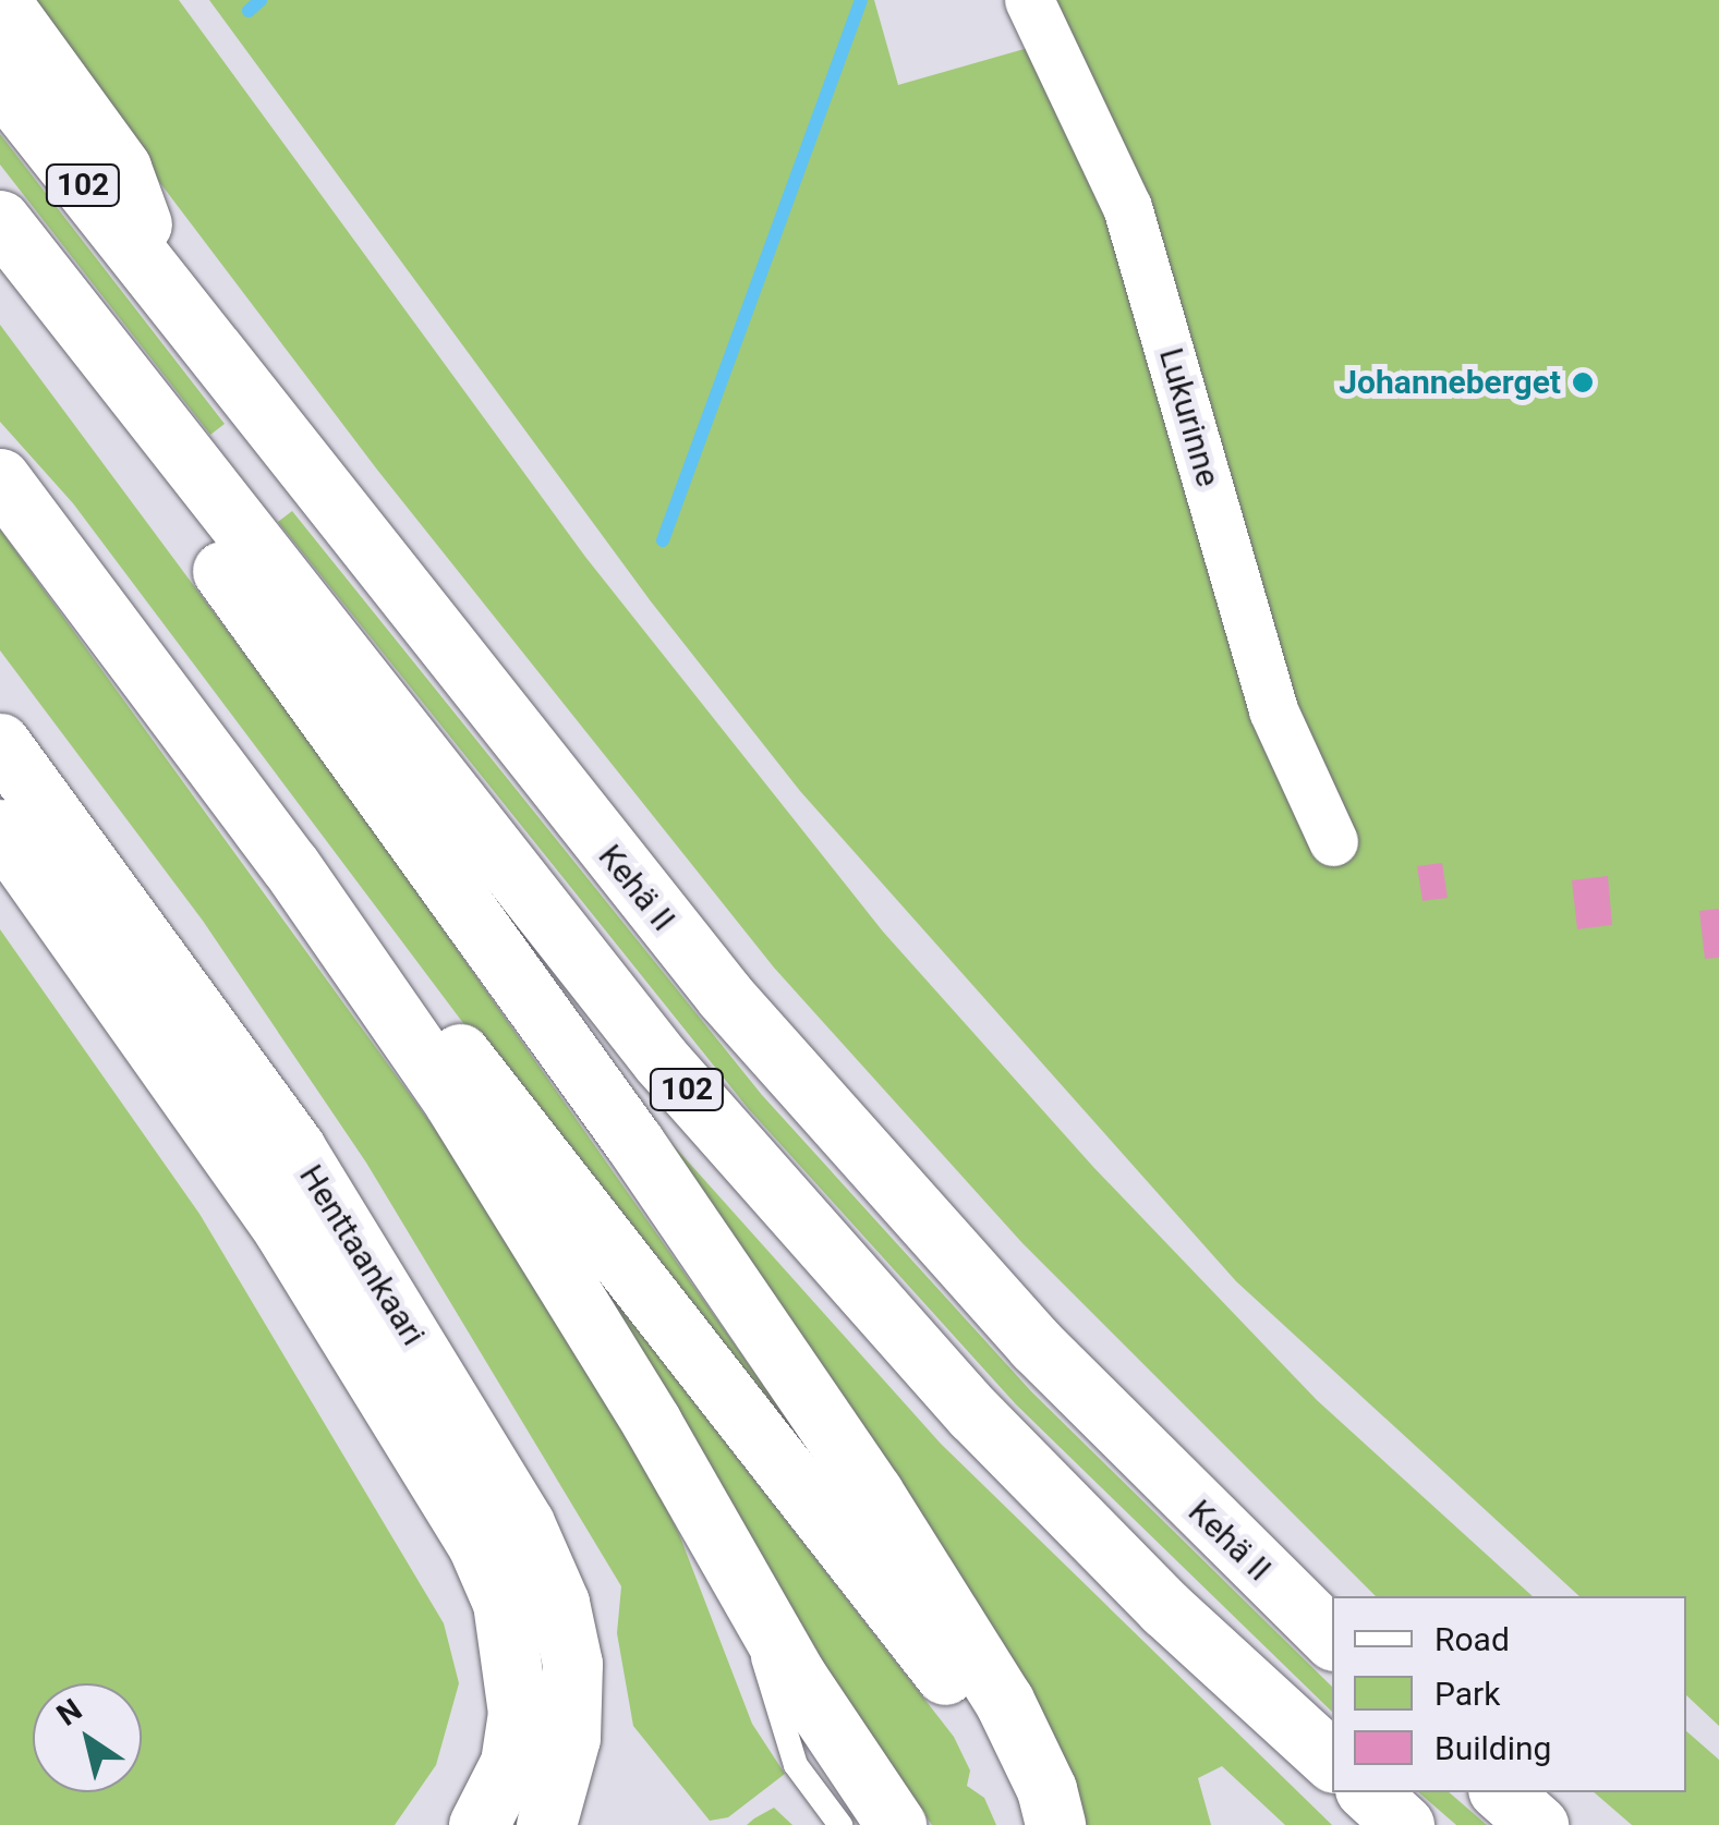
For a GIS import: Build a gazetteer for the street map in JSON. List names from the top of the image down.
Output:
{
  "streets": {
    "main road": ["102", "Kehä II", "Henttaankaari"],
    "street": ["Lukurinne"]
  },
  "places": ["Johanneberget"],
  "legend": ["Road", "Park", "Building"],
  "north": "top left"
}
